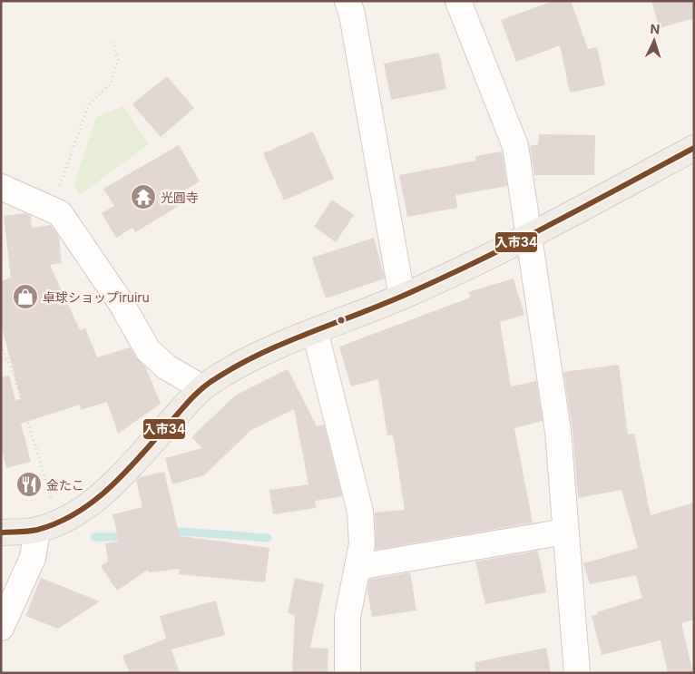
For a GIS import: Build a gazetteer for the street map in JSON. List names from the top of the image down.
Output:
{
  "places": {
    "temple": ["光圓寺"],
    "shop": ["卓球ショップiruiru"],
    "restaurant": ["金たこ"]
  },
  "lines": ["transit line 入市34"],
  "north": "top"
}
